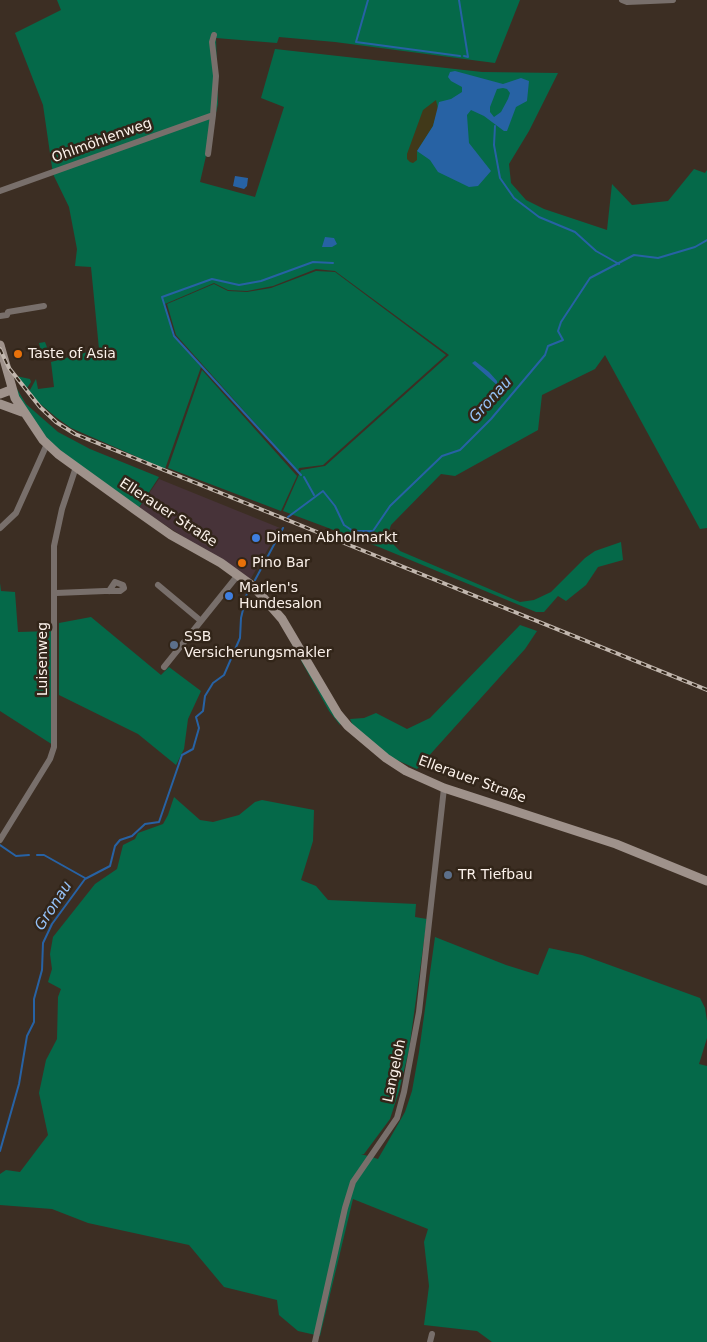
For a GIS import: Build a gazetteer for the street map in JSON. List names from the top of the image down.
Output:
{
  "streets": {
    "main road": ["Ellerauer Straße"],
    "street": ["Ohlmöhlenweg", "Luisenweg", "Langeloh"]
  },
  "crossings": [
    ["Ellerauer Straße", "Luisenweg"],
    ["Ellerauer Straße", "Langeloh"]
  ],
  "water": ["Gronau"],
  "places": [
    "Taste of Asia",
    "Dimen Abholmarkt",
    "Pino Bar",
    "Marlen's Hundesalon",
    "SSB Versicherungsmakler",
    "TR Tiefbau"
  ]
}
